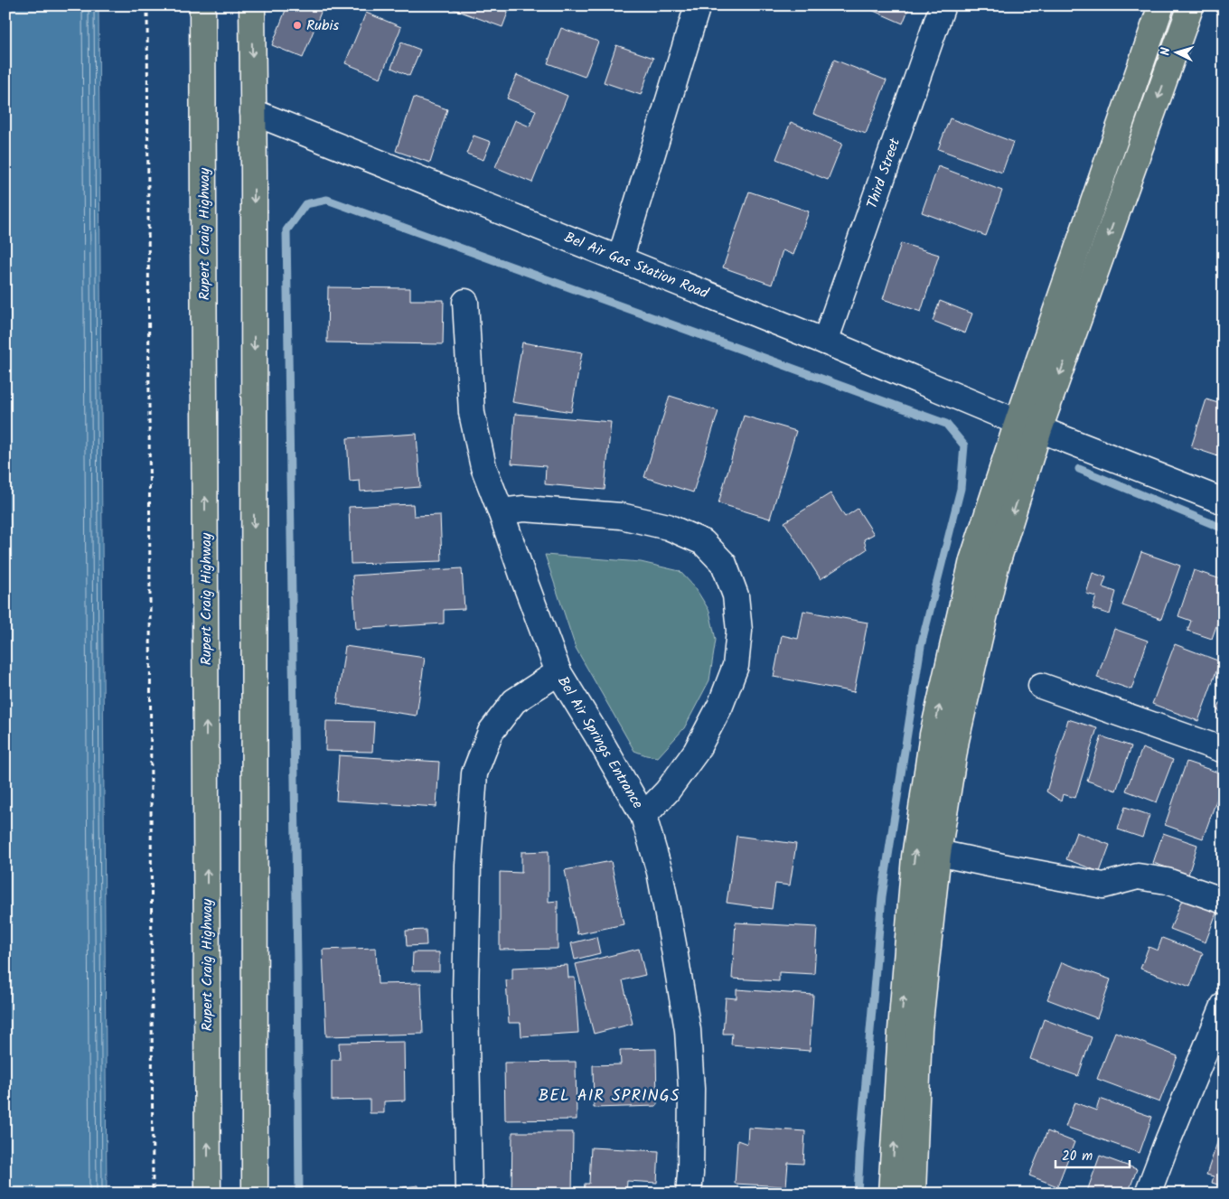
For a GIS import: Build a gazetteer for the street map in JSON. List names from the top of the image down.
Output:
{
  "streets": {
    "main road": ["Rupert Craig Highway"],
    "street": ["Third Street", "Bel Air Gas Station Road", "Bel Air Springs Entrance"]
  },
  "crossings": [
    ["Third Street", "Bel Air Gas Station Road"]
  ],
  "districts": ["BEL AIR SPRINGS"],
  "places": ["Rubis"],
  "scale_bar": "20 m",
  "north": "left"
}
